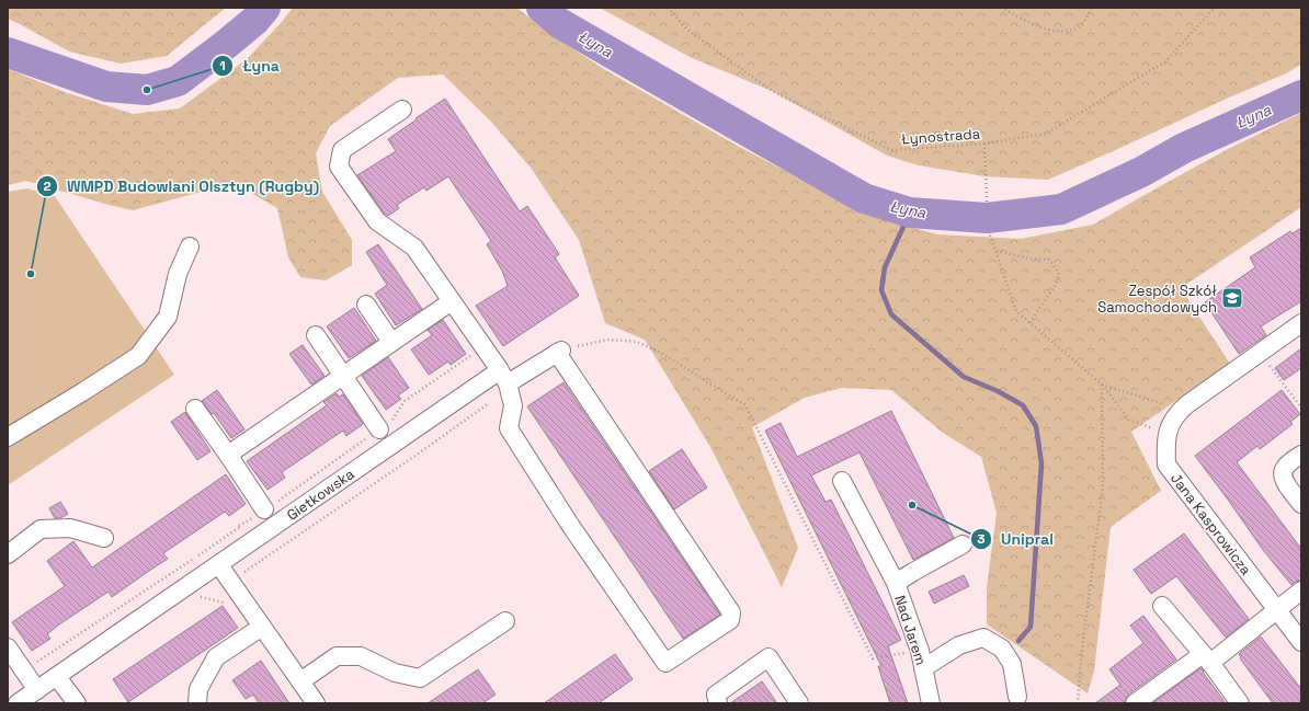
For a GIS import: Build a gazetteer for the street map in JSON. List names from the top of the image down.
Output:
{
  "streets": {
    "street": ["Gietkowska", "Jana Kasprowicza", "Nad Jarem"],
    "path": ["Łynostrada"]
  },
  "water": ["Łyna"],
  "places": {
    "other": ["Łyna", "WMPD Budowlani Olsztyn (Rugby)", "Unipral"],
    "school or university": ["Zespół Szkół Samochodowych"]
  }
}
